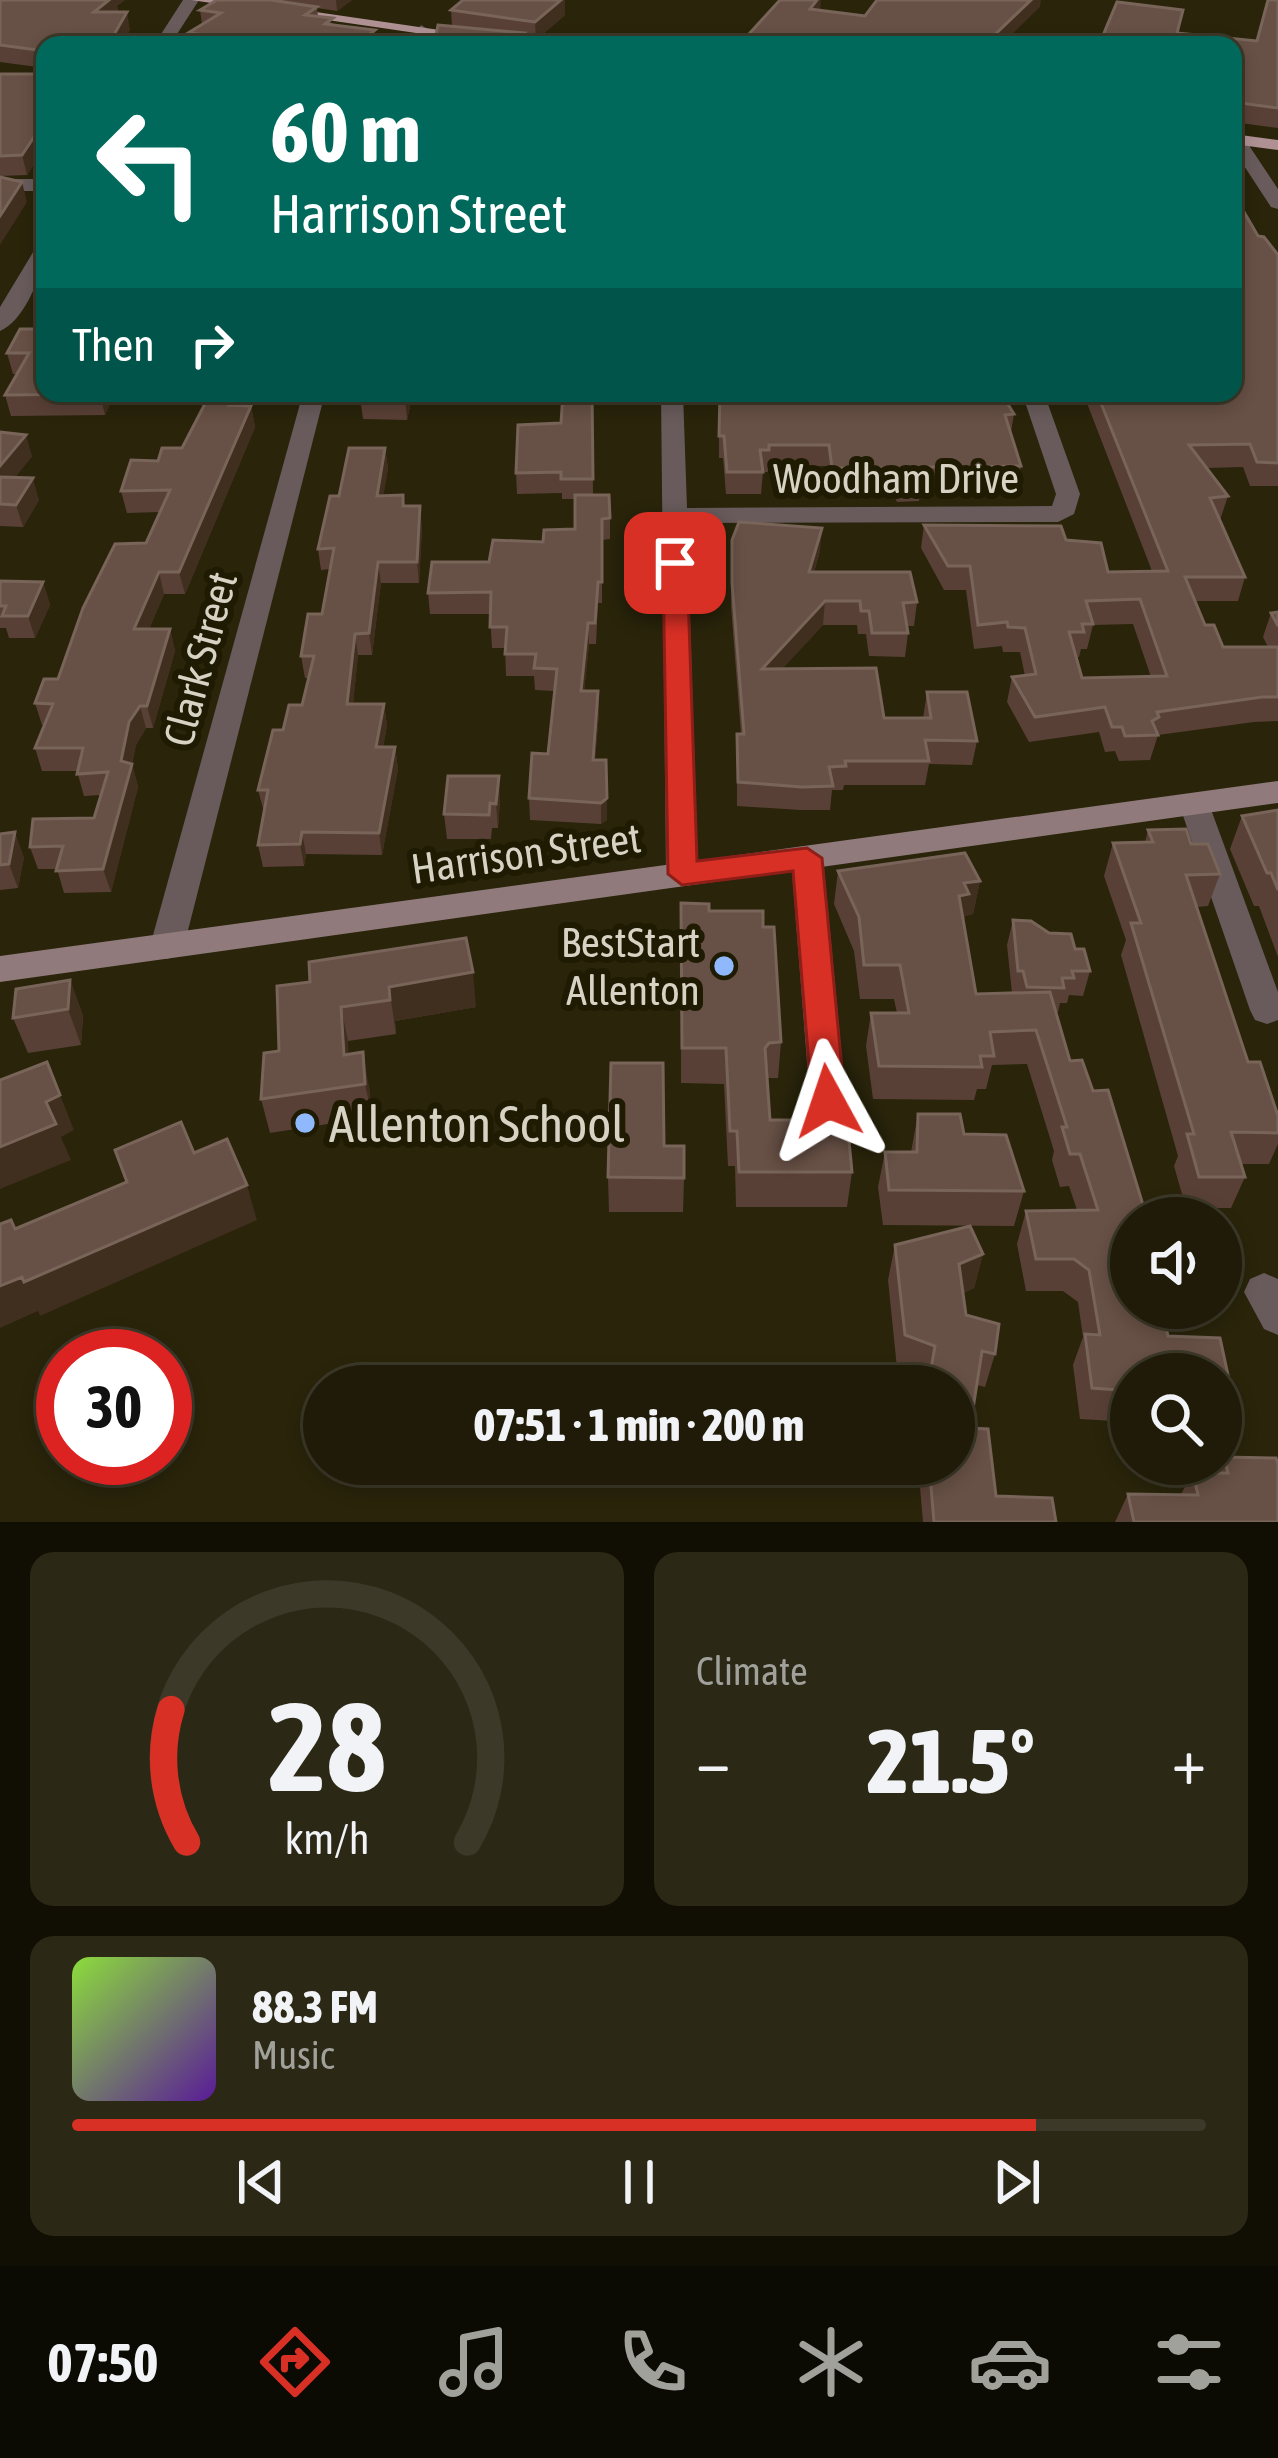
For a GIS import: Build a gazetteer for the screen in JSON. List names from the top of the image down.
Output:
{
  "streets": {
    "street": ["Woodham Drive", "Clark Street", "Harrison Street"]
  },
  "crossings": [
    ["Clark Street", "Harrison Street"]
  ],
  "places": ["BestStart Allenton", "Allenton School"],
  "page": {
    "turn": ["60 m", "Harrison Street"],
    "then": "Then",
    "limit": "30",
    "trip": "07:51 · 1 min · 200 m",
    "tile": "Climate",
    "heat": ["−", "21.5°", "+"],
    "song": ["88.3 FM", "Music"],
    "tabs": "07:50",
    "gauge": ["28", "km/h"]
  }
}
